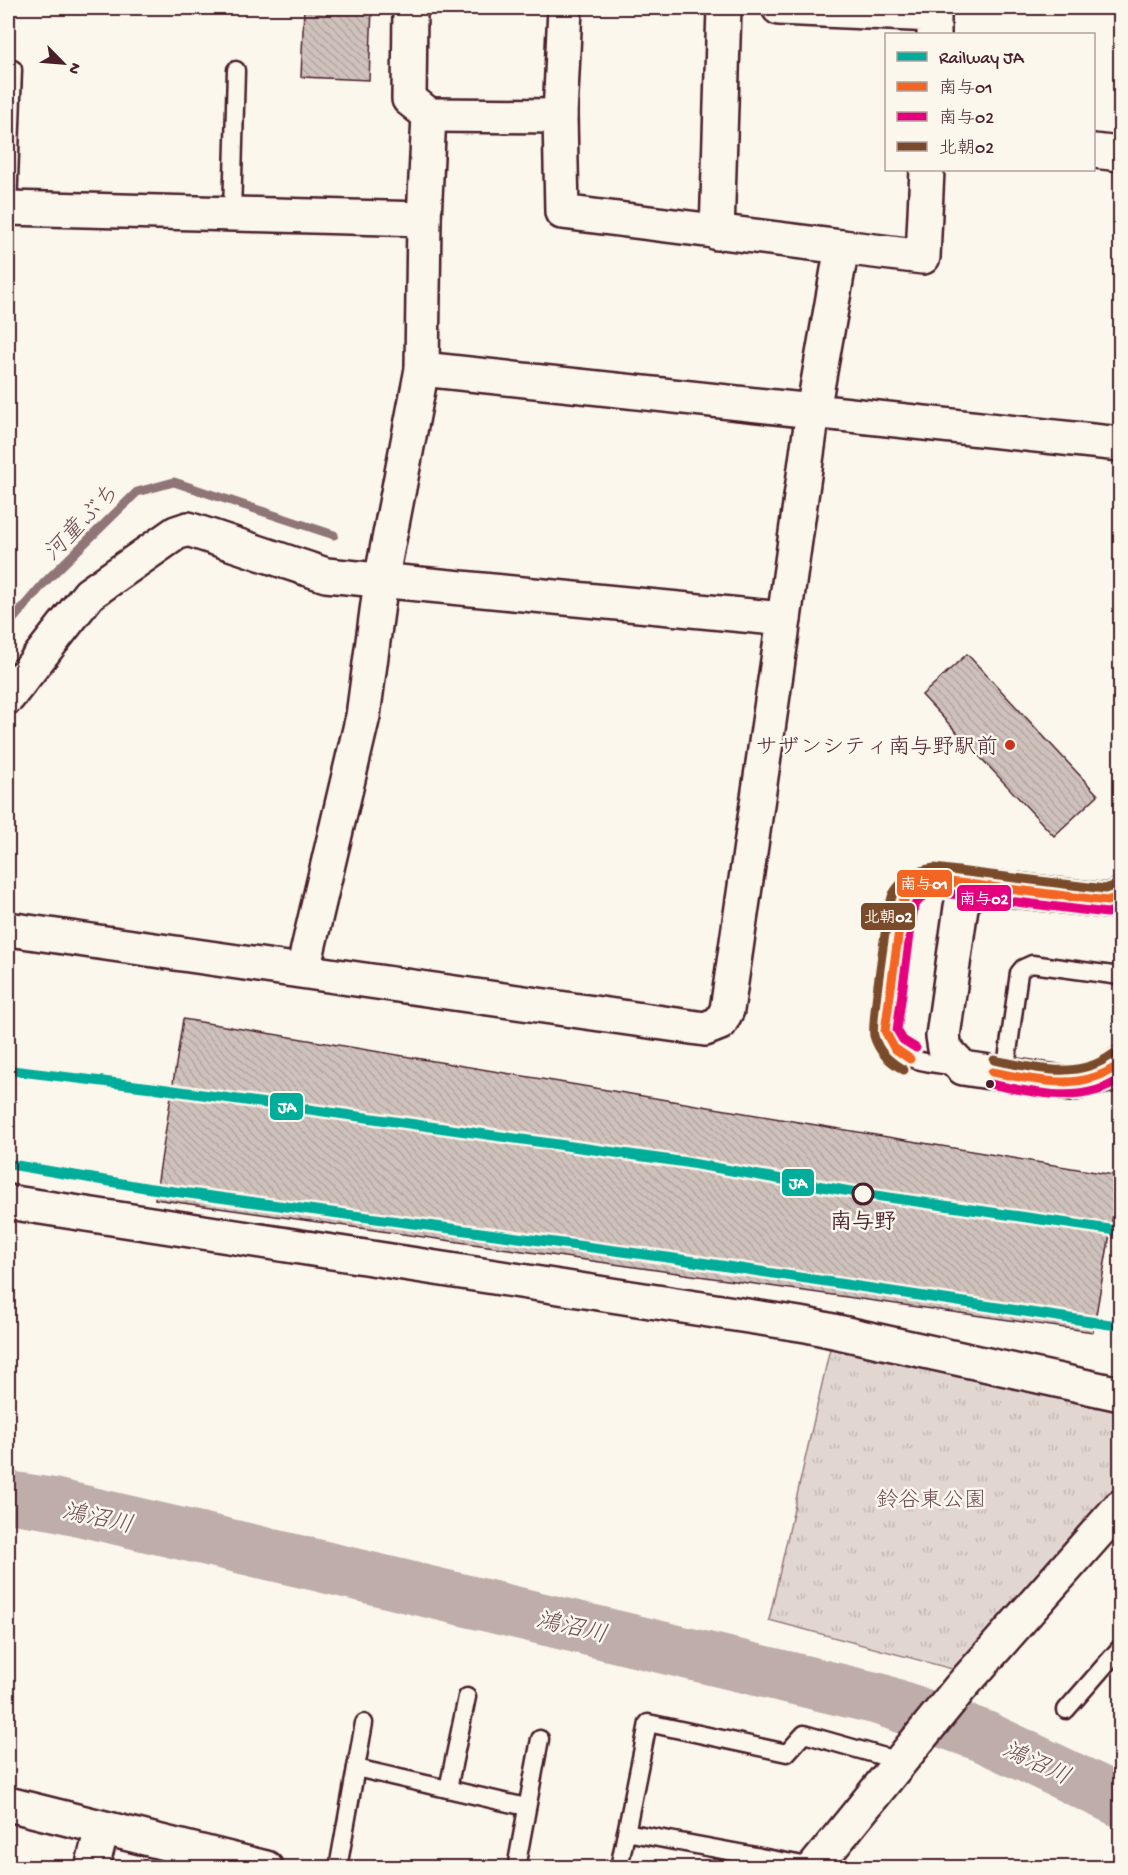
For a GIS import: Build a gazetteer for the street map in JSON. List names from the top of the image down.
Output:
{
  "water": ["河童ぶち", "鴻沼川"],
  "parks": ["鈴谷東公園"],
  "places": ["サザンシティ南与野駅前", "南与野"],
  "lines": [
    "transit line 北朝02",
    "transit line 南与01",
    "transit line 南与02",
    "rail line JA"
  ],
  "legend": [
    "Railway JA",
    "南与01",
    "南与02",
    "北朝02"
  ],
  "north": "bottom right"
}
